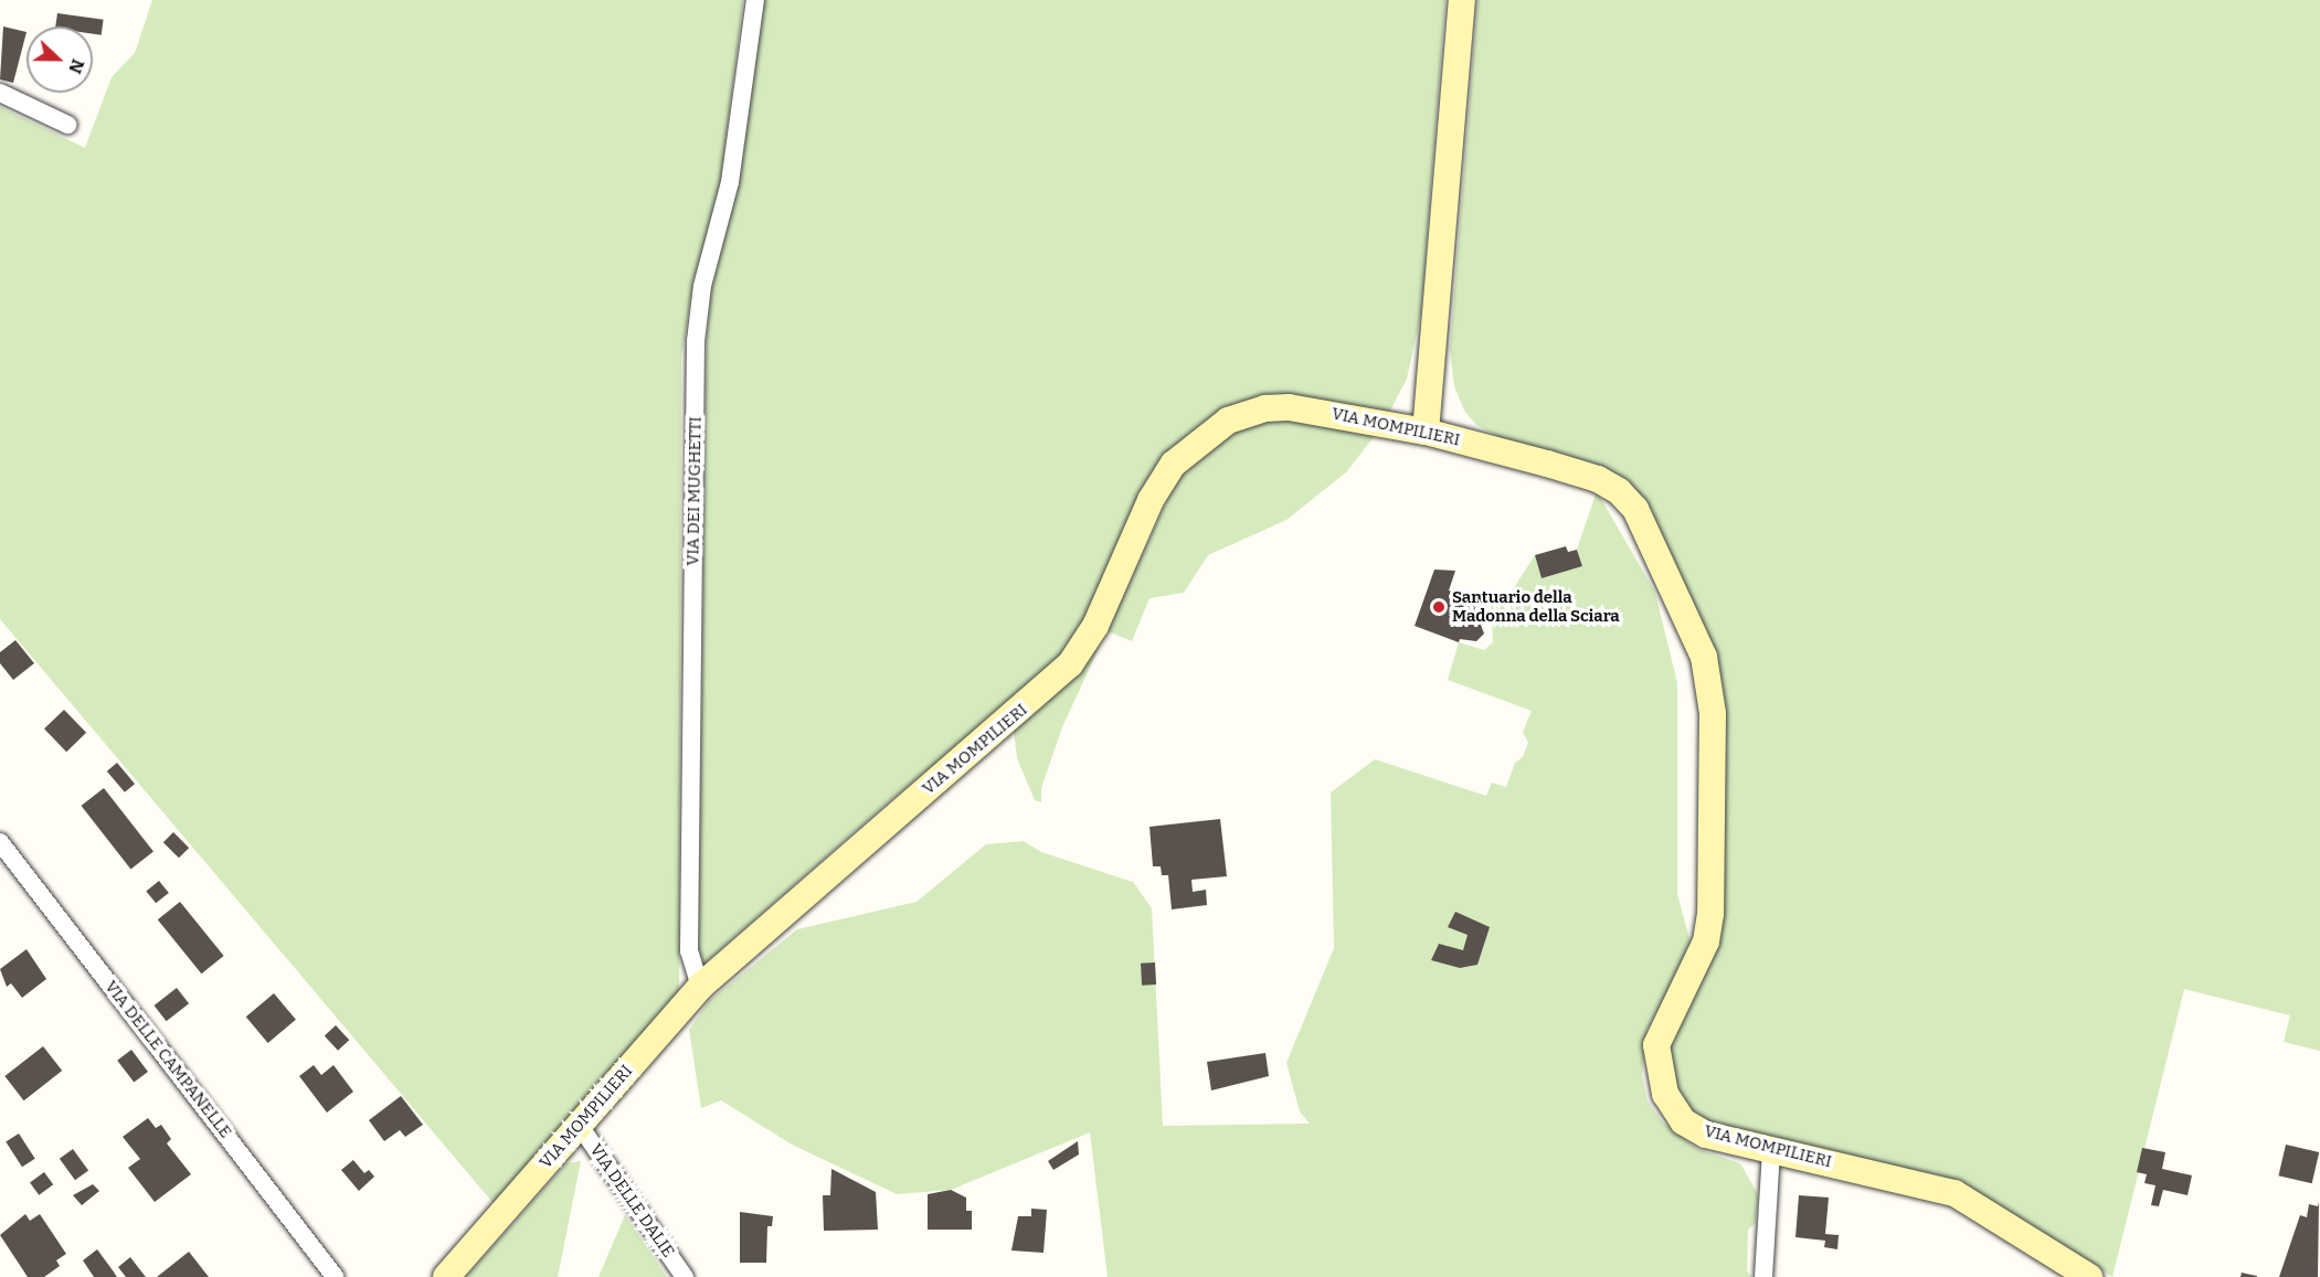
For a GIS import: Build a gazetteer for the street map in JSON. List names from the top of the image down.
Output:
{
  "streets": {
    "street": [
      "VIA MOMPILIERI",
      "VIA DEI MUGHETTI",
      "VIA DELLE CAMPANELLE",
      "VIA DELLE DALIE"
    ]
  },
  "crossings": [
    ["VIA MOMPILIERI", "VIA DEI MUGHETTI"],
    ["VIA MOMPILIERI", "VIA DELLE DALIE"]
  ],
  "places": ["Santuario della Madonna della Sciara"],
  "north": "right"
}
